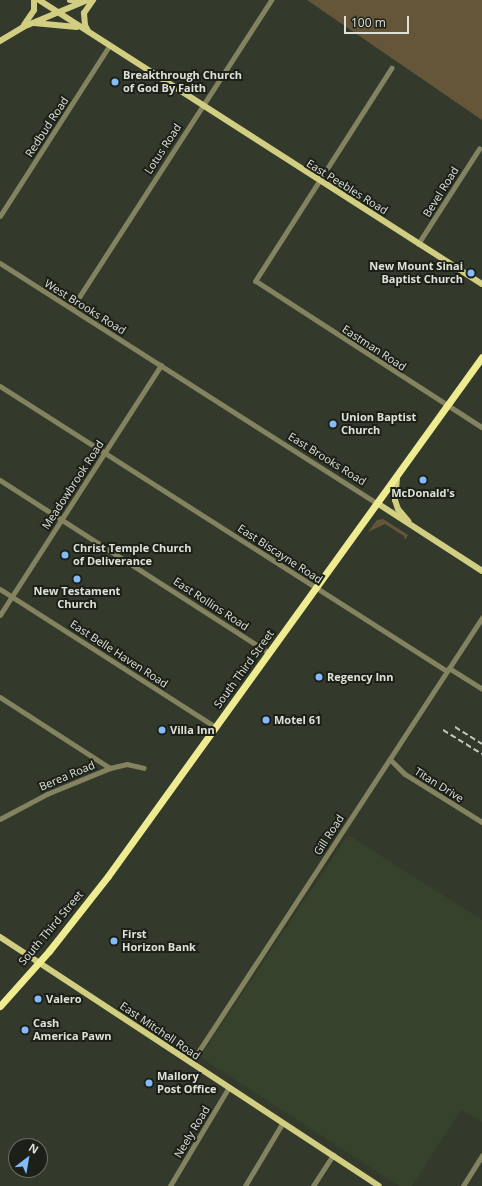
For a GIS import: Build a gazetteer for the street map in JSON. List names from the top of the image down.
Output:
{
  "streets": {
    "highway": ["South Third Street"],
    "main road": ["East Peebles Road", "East Brooks Road", "East Mitchell Road"],
    "street": [
      "Redbud Road",
      "Lotus Road",
      "Bevel Road",
      "West Brooks Road",
      "Eastman Road",
      "Meadowbrook Road",
      "East Biscayne Road",
      "East Rollins Road",
      "East Belle Haven Road",
      "Berea Road",
      "Titan Drive",
      "Gill Road",
      "Neely Road"
    ]
  },
  "crossings": [
    ["Redbud Road", "East Peebles Road"],
    ["Lotus Road", "East Peebles Road"],
    ["Lotus Road", "West Brooks Road"],
    ["East Peebles Road", "Bevel Road"],
    ["East Peebles Road", "Eastman Road"],
    ["West Brooks Road", "East Brooks Road"],
    ["West Brooks Road", "Meadowbrook Road"],
    ["Eastman Road", "South Third Street"],
    ["East Brooks Road", "Meadowbrook Road"],
    ["East Brooks Road", "South Third Street"],
    ["Meadowbrook Road", "East Biscayne Road"],
    ["Meadowbrook Road", "East Rollins Road"],
    ["Meadowbrook Road", "East Belle Haven Road"],
    ["East Biscayne Road", "South Third Street"],
    ["East Biscayne Road", "Gill Road"],
    ["East Rollins Road", "South Third Street"],
    ["East Belle Haven Road", "South Third Street"],
    ["South Third Street", "East Mitchell Road"],
    ["Titan Drive", "Gill Road"],
    ["Gill Road", "East Mitchell Road"],
    ["East Mitchell Road", "Neely Road"]
  ],
  "places": [
    "Breakthrough Church of God By Faith",
    "New Mount Sinai Baptist Church",
    "Union Baptist Church",
    "McDonald's",
    "Christ Temple Church of Deliverance",
    "New Testament Church",
    "Regency Inn",
    "Motel 61",
    "Villa Inn",
    "First Horizon Bank",
    "Valero",
    "Cash America Pawn",
    "Mallory Post Office"
  ],
  "scale_bar": "100 m",
  "north": "top right"
}
